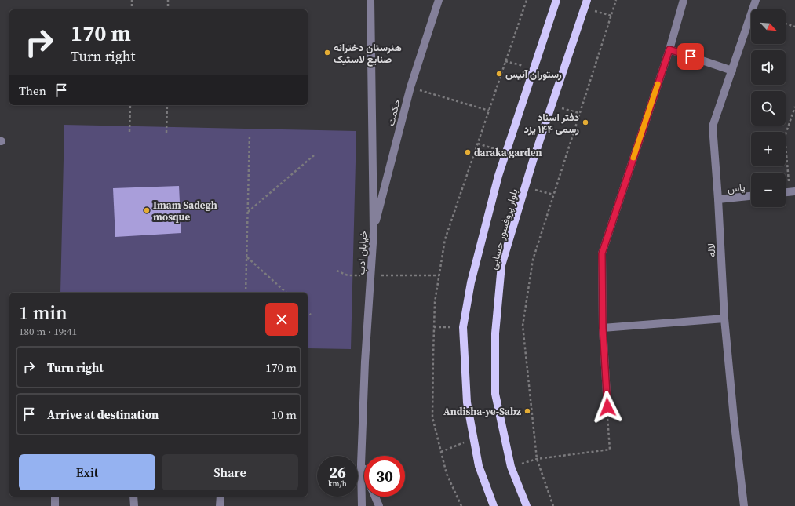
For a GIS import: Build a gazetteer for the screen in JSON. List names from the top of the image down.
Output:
{
  "streets": {
    "main road": ["بلوار پروفسور حسابی"],
    "street": [
      "حکمت",
      "یاس",
      "لاله",
      "خیابان ادب"
    ]
  },
  "crossings": [
    ["حکمت", "خیابان ادب"],
    ["یاس", "لاله"]
  ],
  "places": [
    "هنرستان دخترانه صنایع لاستیک",
    "رستوران آنیس",
    "دفتر اسناد رسمی ۱۴۴ یزد",
    "daraka garden",
    "Imam Sadegh mosque",
    "Andisha-ye-Sabz"
  ],
  "north": "bottom right",
  "page": {
    "map_buttons": ["+", "−"],
    "turn": ["170 m", "Turn right"],
    "then": "Then",
    "heading": ["1 min", "180 m · 19:41"],
    "list": [
      {
        "name": "Turn right",
        "value": "170 m"
      },
      {
        "name": "Arrive at destination",
        "value": "10 m"
      }
    ],
    "buttons": ["Exit", "Share"],
    "speed": "26 km/h",
    "limit": "30"
  }
}
